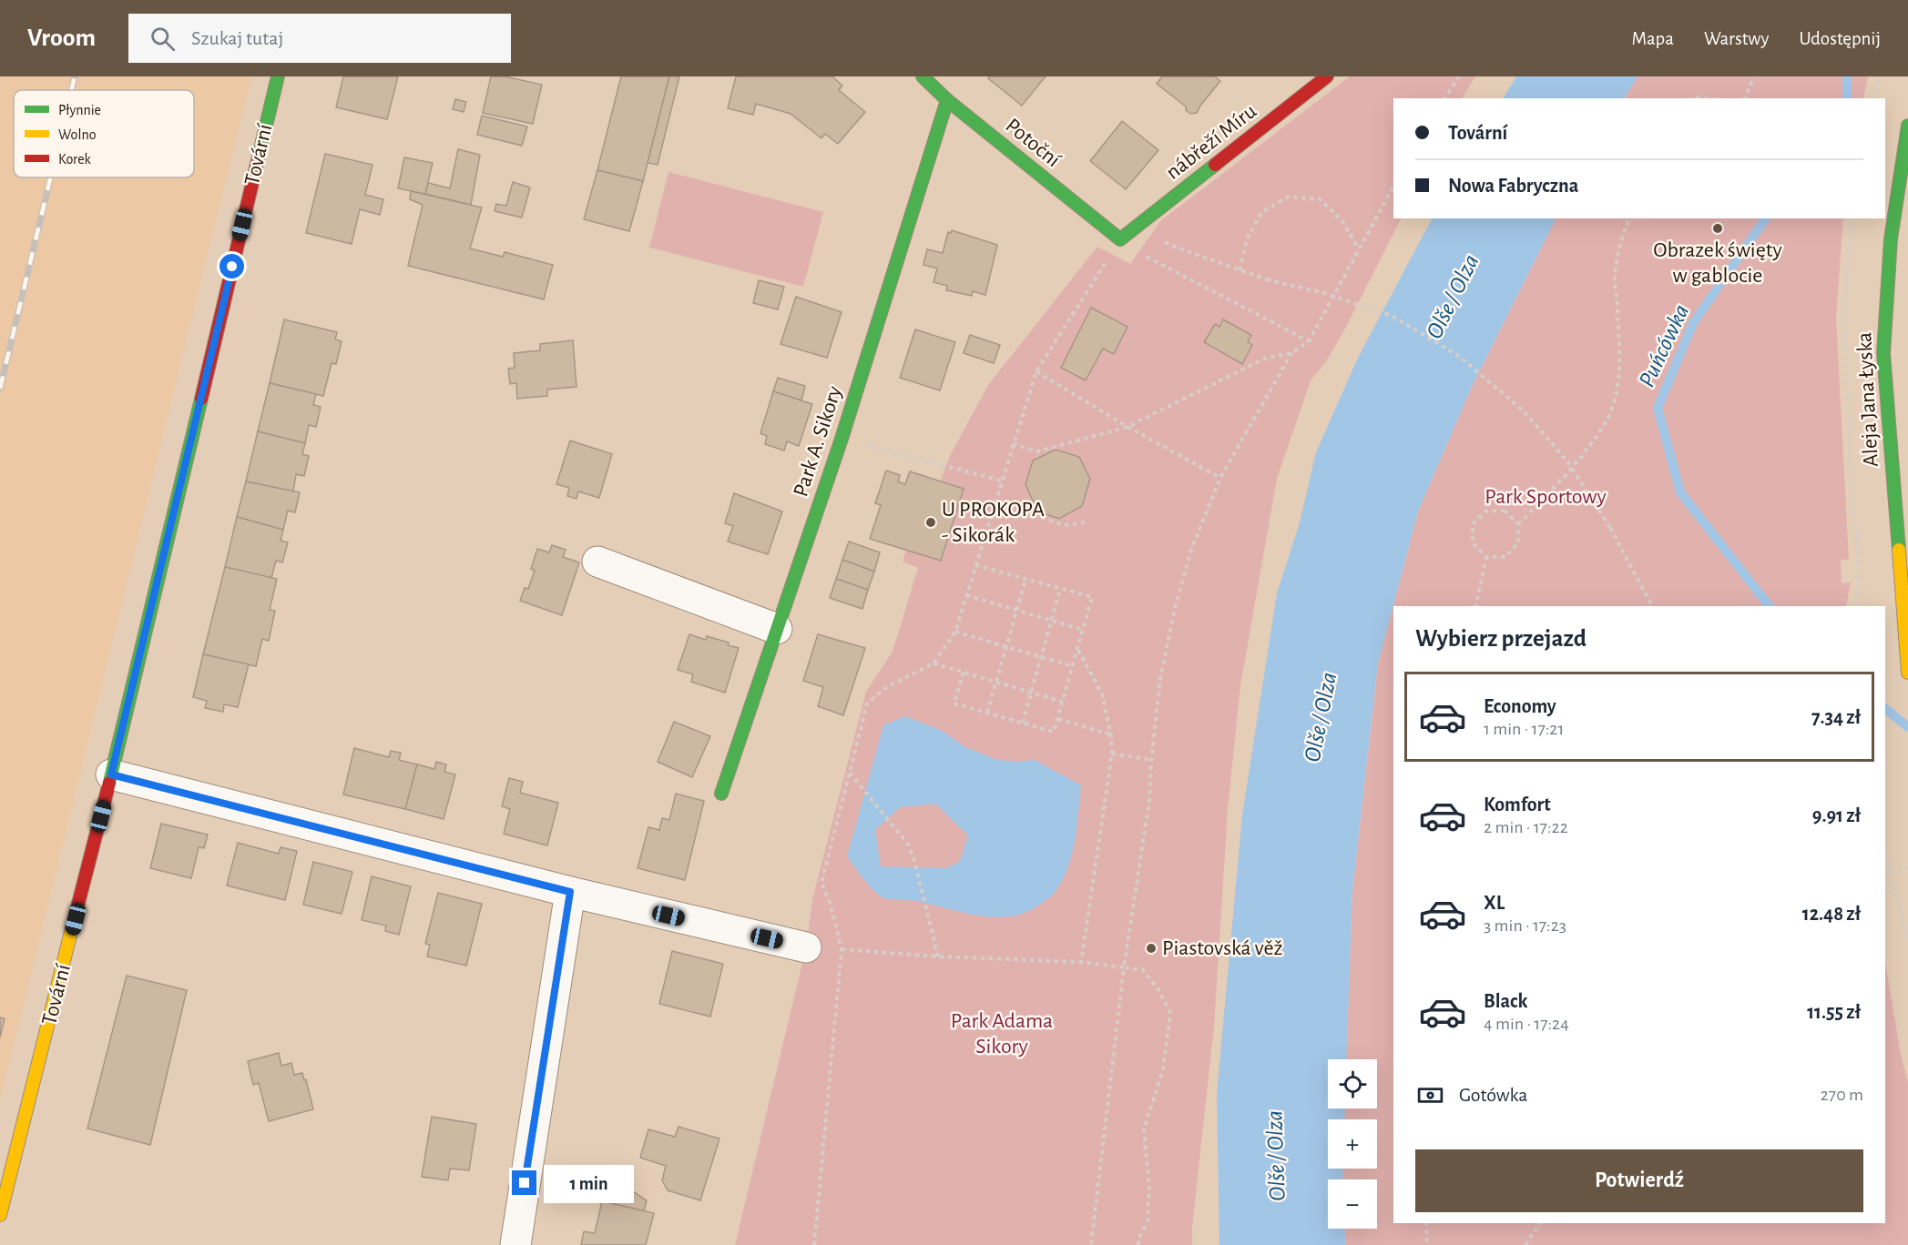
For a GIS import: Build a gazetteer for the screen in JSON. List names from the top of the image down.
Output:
{
  "streets": {
    "street": [
      "nábřeží Míru",
      "Potoční",
      "Tovární",
      "Aleja Jana Łyska",
      "Park A. Sikory"
    ]
  },
  "crossings": [
    ["nábřeží Míru", "Potoční"],
    ["Potoční", "Park A. Sikory"]
  ],
  "water": ["Olše / Olza", "Puńcówka"],
  "parks": ["Park Sportowy", "Park Adama Sikory"],
  "places": ["Obrazek święty w gablocie", "U PROKOPA - Sikorák", "Piastovská věž"],
  "legend": ["Płynnie", "Wolno", "Korek"],
  "page": {
    "header": "Vroom",
    "search": "Szukaj tutaj",
    "nav": ["Mapa", "Warstwy", "Udostępnij"],
    "banner": ["Tovární", "Nowa Fabryczna"],
    "heading": "Wybierz przejazd",
    "list": [
      {
        "name": "Economy",
        "note": "1 min · 17:21",
        "value": "7.34 zł"
      },
      {
        "name": "Komfort",
        "note": "2 min · 17:22",
        "value": "9.91 zł"
      },
      {
        "name": "XL",
        "note": "3 min · 17:23",
        "value": "12.48 zł"
      },
      {
        "name": "Black",
        "note": "4 min · 17:24",
        "value": "11.55 zł"
      }
    ],
    "map_buttons": ["+", "−"],
    "pay": ["Gotówka", "270 m"],
    "buttons": "Potwierdź",
    "bubble": "1 min"
  }
}
